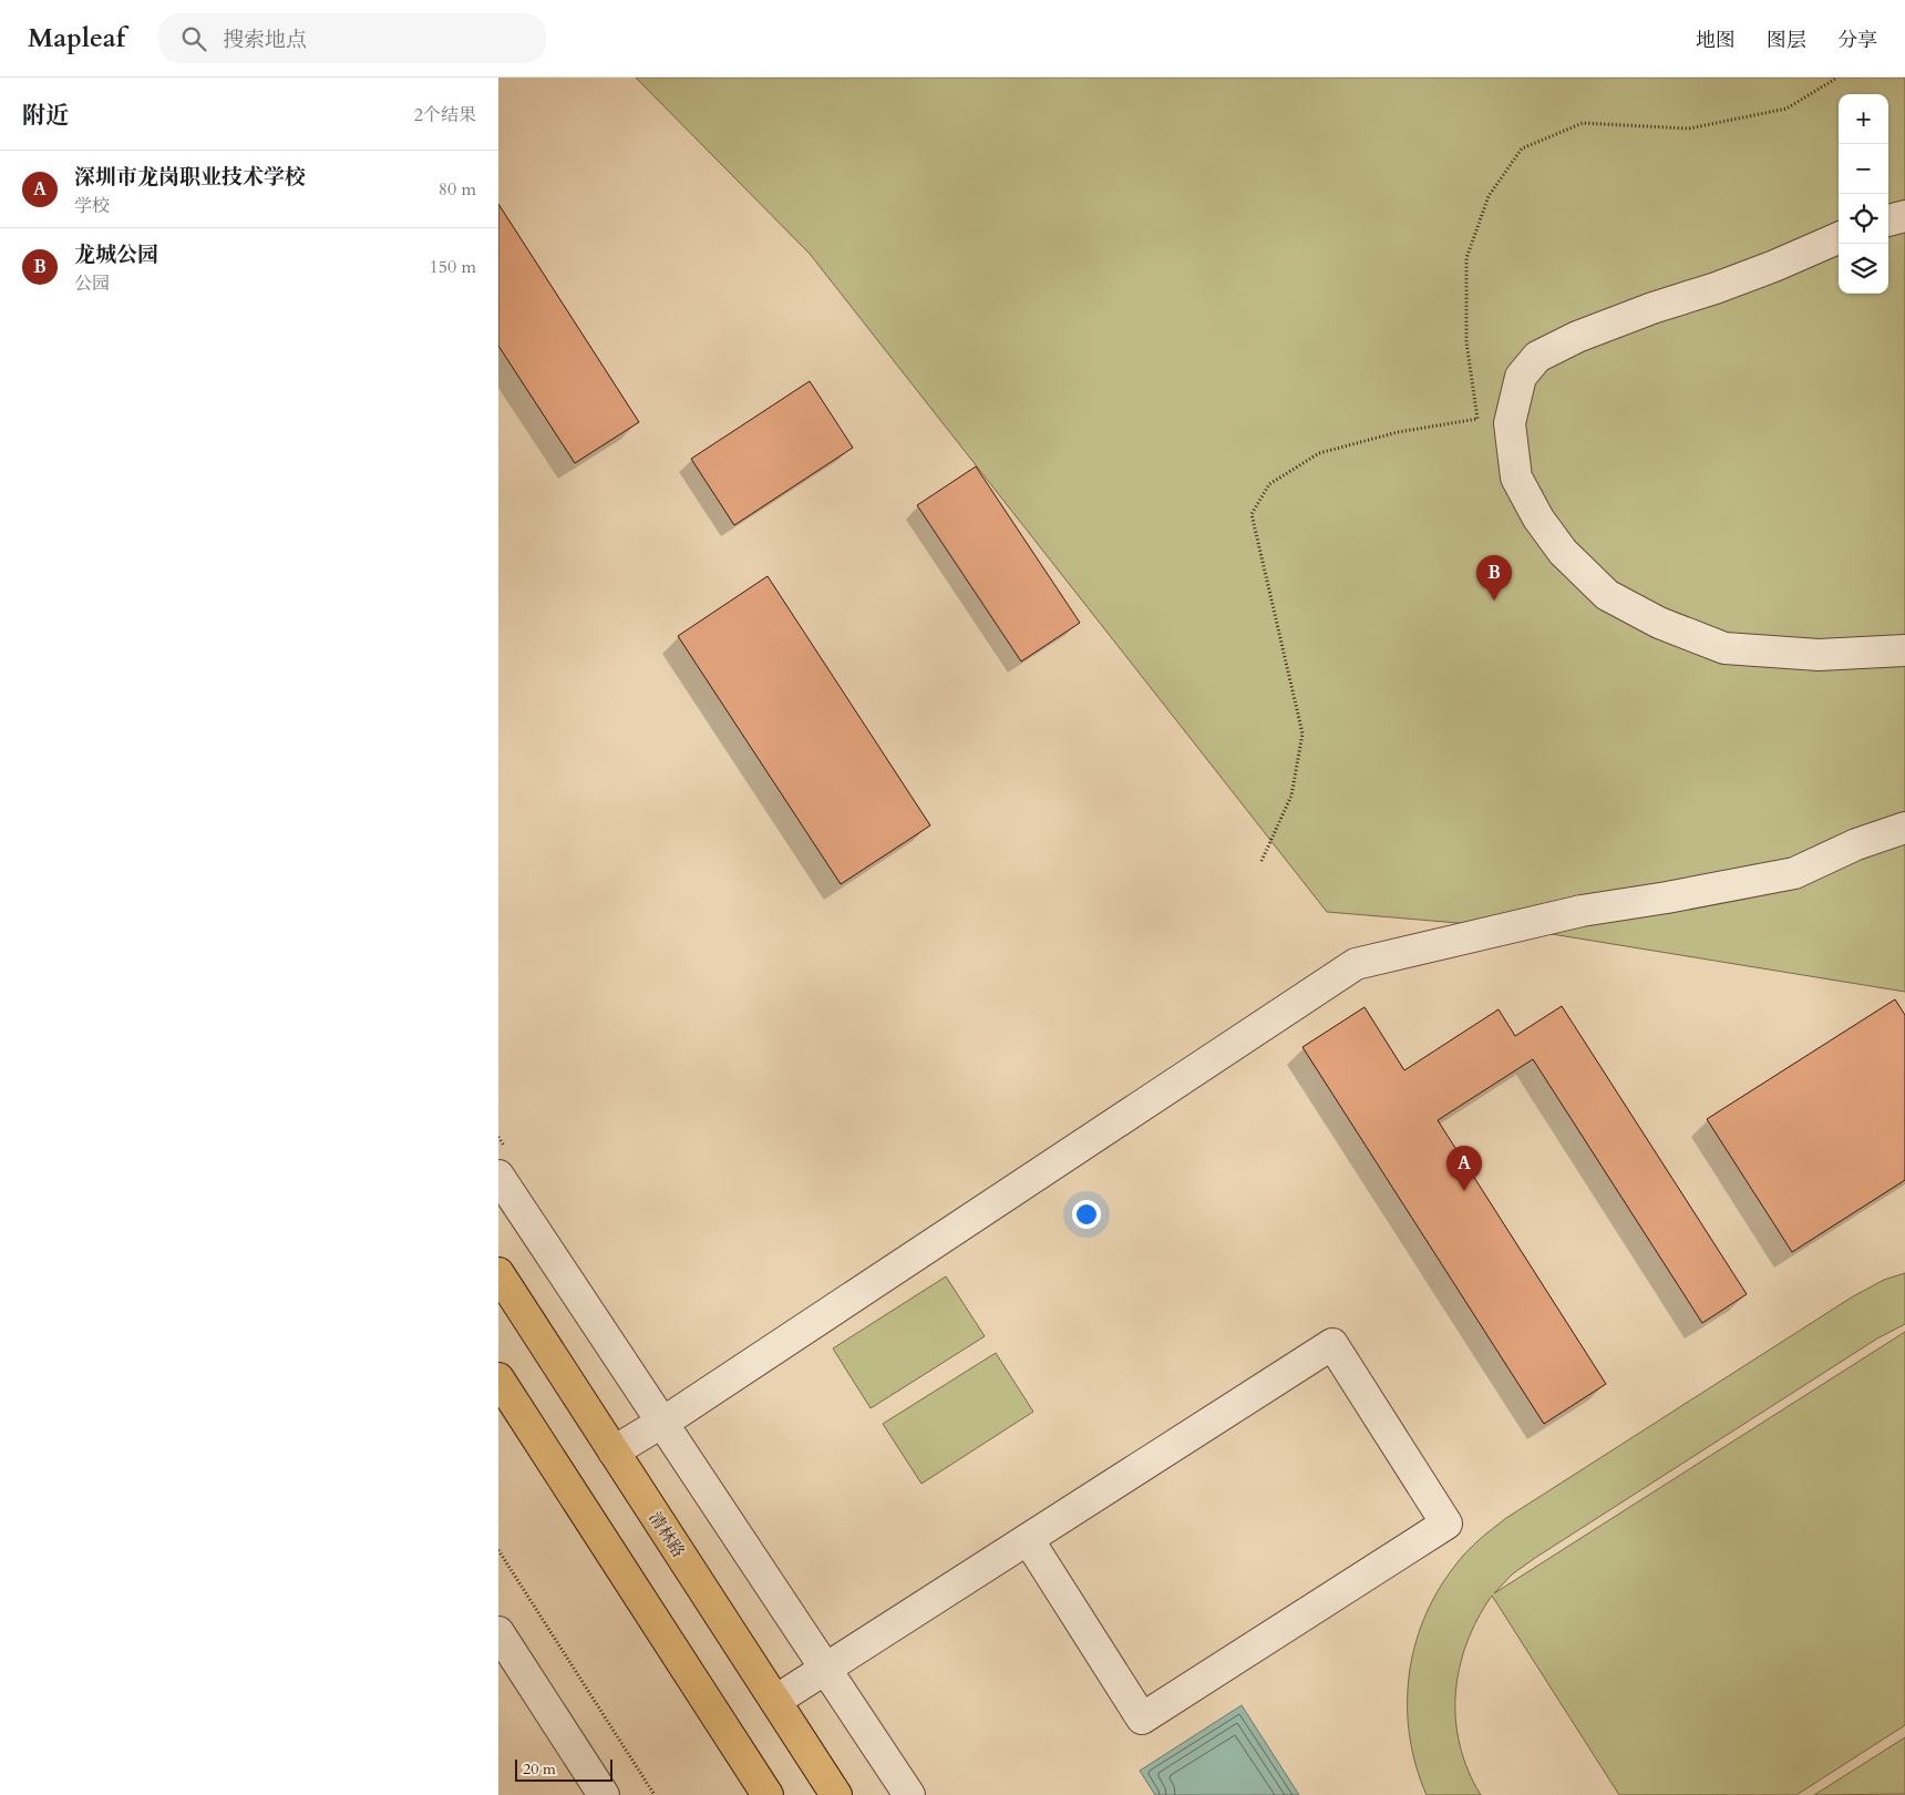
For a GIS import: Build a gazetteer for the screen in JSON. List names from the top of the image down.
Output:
{
  "streets": {
    "main road": ["清林路"]
  },
  "scale_bar": "20 m",
  "page": {
    "header": "Mapleaf",
    "search": "搜索地点",
    "nav": ["地图", "图层", "分享"],
    "heading": ["附近", "2个结果"],
    "map_buttons": ["+", "−"],
    "list": [
      {
        "mark": "A",
        "name": "深圳市龙岗职业技术学校",
        "note": "学校",
        "value": "80 m"
      },
      {
        "mark": "B",
        "name": "龙城公园",
        "note": "公园",
        "value": "150 m"
      }
    ],
    "pins": ["B", "A"],
    "scale": "20 m"
  }
}
